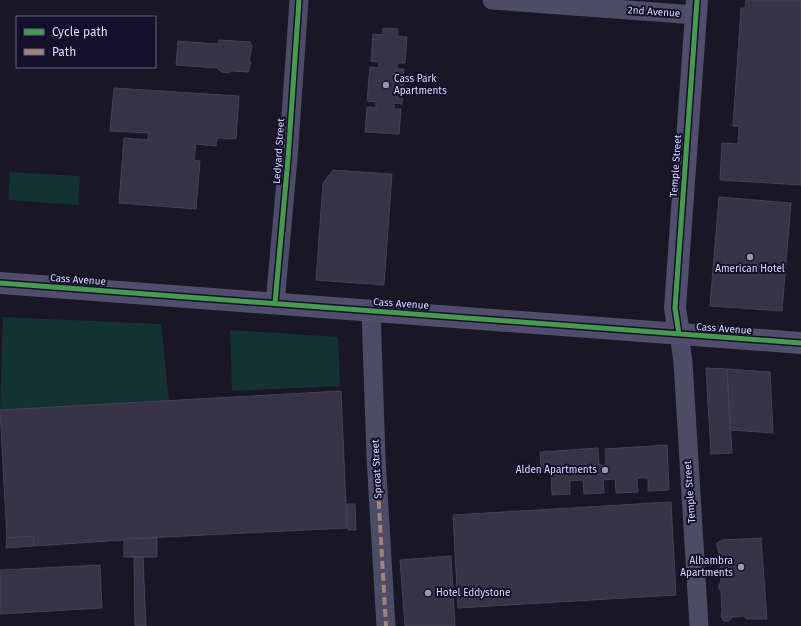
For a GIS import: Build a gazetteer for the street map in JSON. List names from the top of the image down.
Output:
{
  "streets": {
    "street": [
      "2nd Avenue",
      "Ledyard Street",
      "Temple Street",
      "Cass Avenue",
      "Sproat Street"
    ]
  },
  "crossings": [
    ["2nd Avenue", "Temple Street"],
    ["Ledyard Street", "Cass Avenue"],
    ["Temple Street", "Cass Avenue"],
    ["Cass Avenue", "Sproat Street"]
  ],
  "places": [
    "Cass Park Apartments",
    "American Hotel",
    "Alden Apartments",
    "Alhambra Apartments",
    "Hotel Eddystone"
  ],
  "legend": ["Cycle path", "Path"]
}
